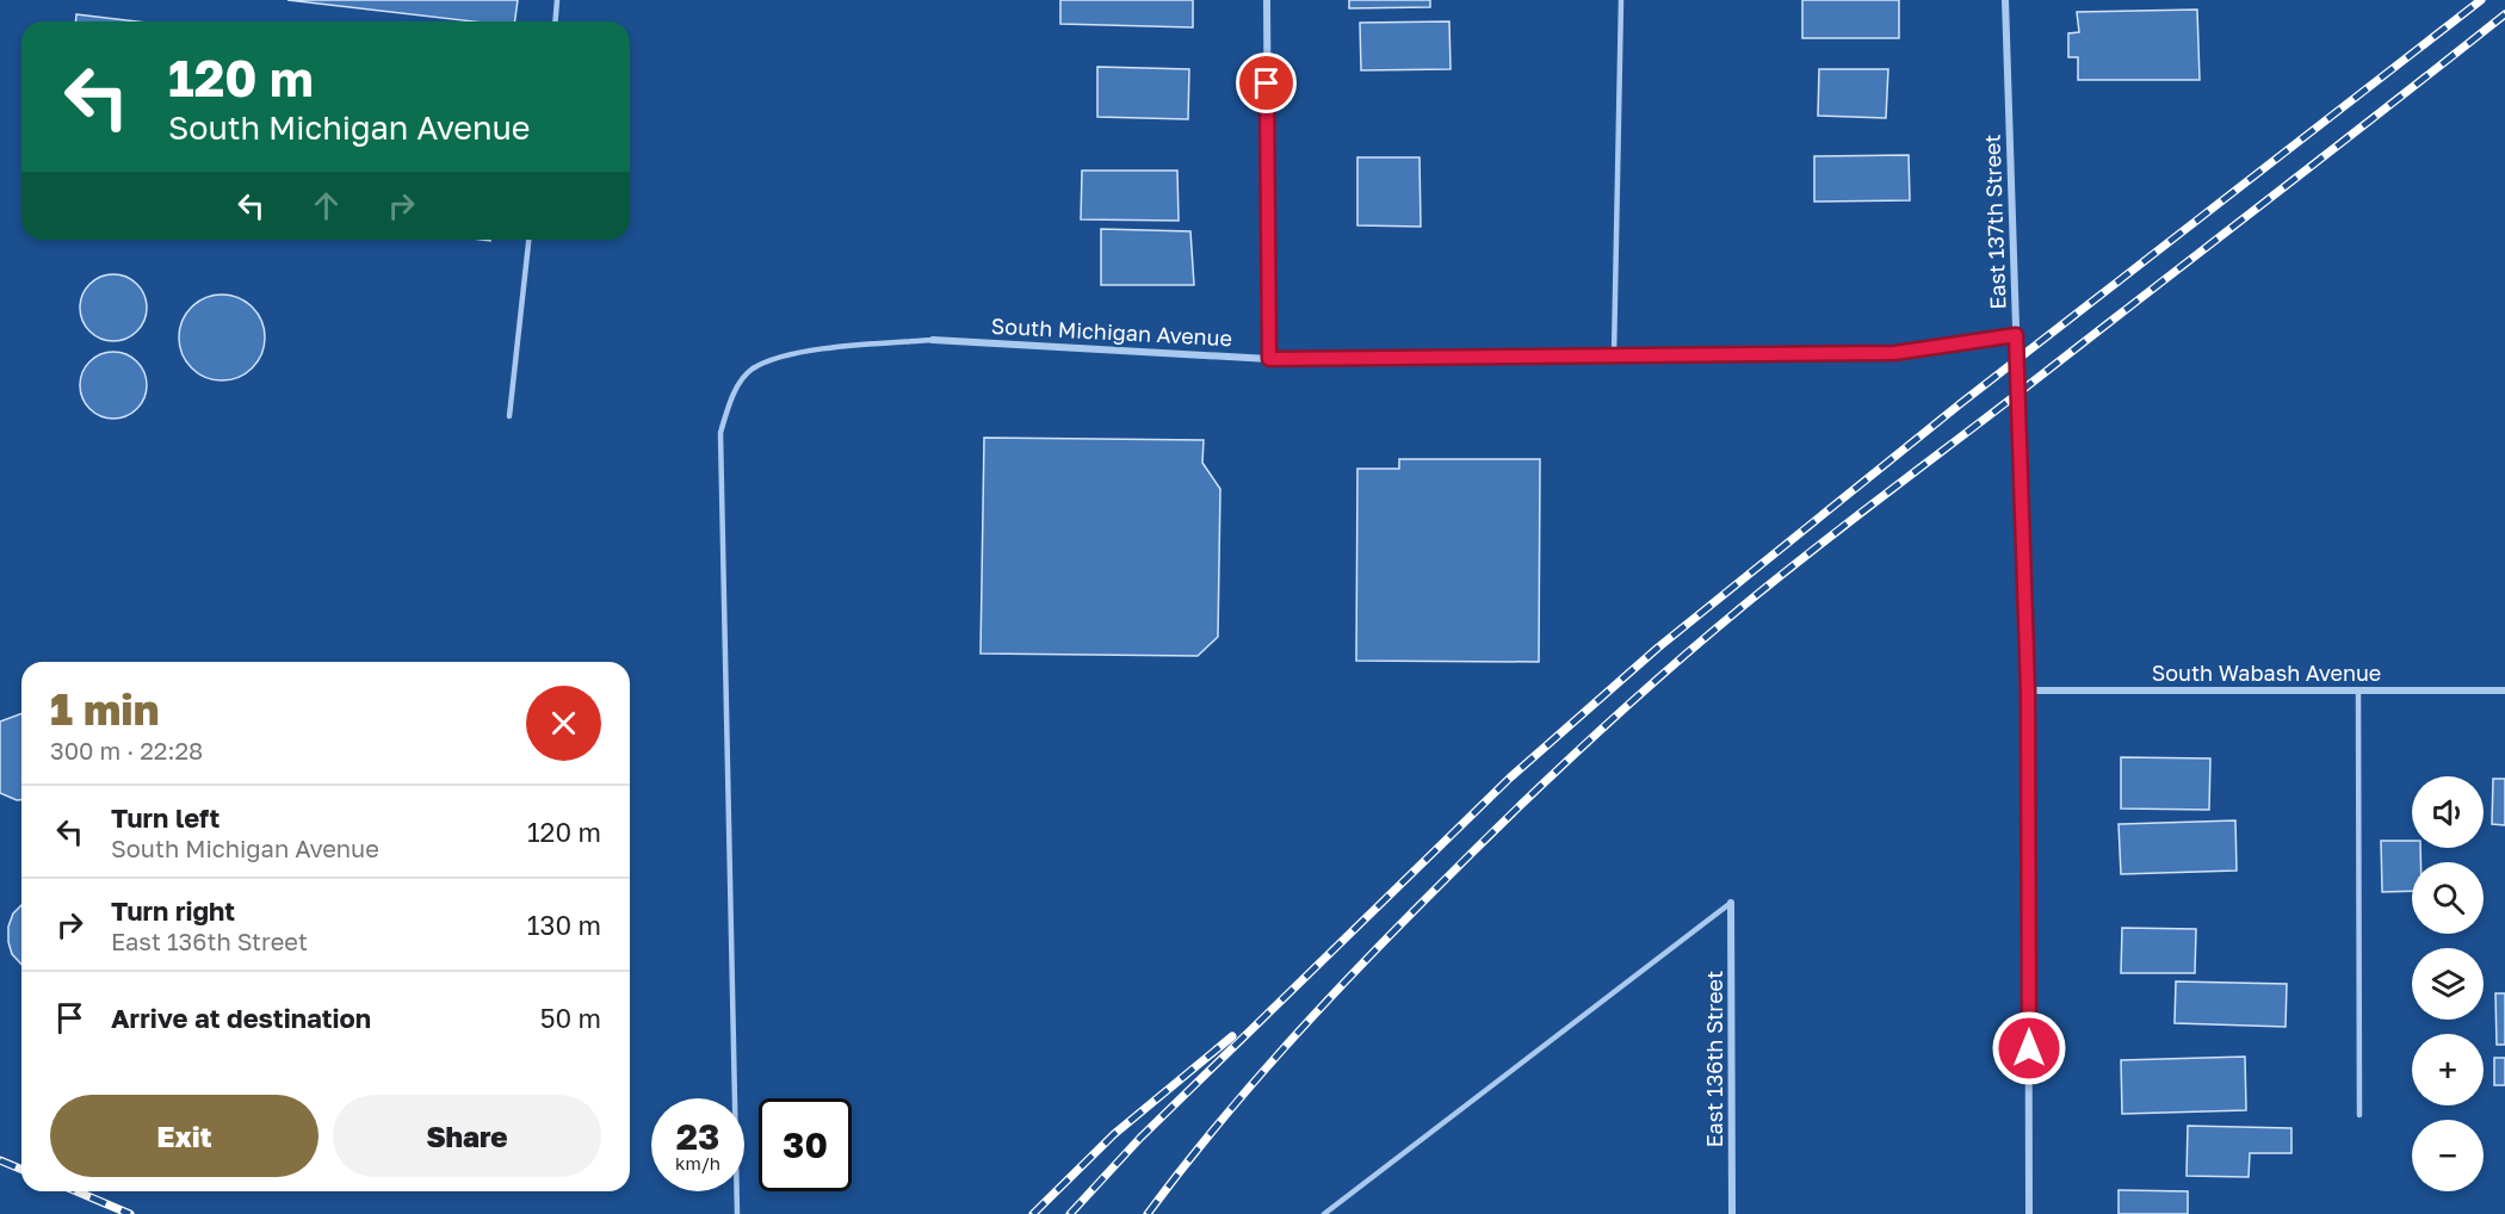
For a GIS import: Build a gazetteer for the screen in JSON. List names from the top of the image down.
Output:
{
  "streets": {
    "street": [
      "East 137th Street",
      "South Michigan Avenue",
      "South Wabash Avenue",
      "East 136th Street"
    ]
  },
  "crossings": [
    ["East 137th Street", "South Michigan Avenue"],
    ["East 137th Street", "South Wabash Avenue"]
  ],
  "page": {
    "turn": ["120 m", "South Michigan Avenue"],
    "heading": ["1 min", "300 m · 22:28"],
    "map_buttons": ["+", "−"],
    "list": [
      {
        "name": "Turn left",
        "note": "South Michigan Avenue",
        "value": "120 m"
      },
      {
        "name": "Turn right",
        "note": "East 136th Street",
        "value": "130 m"
      },
      {
        "name": "Arrive at destination",
        "value": "50 m"
      }
    ],
    "buttons": ["Exit", "Share"],
    "speed": "23 km/h",
    "limit": "30"
  }
}
